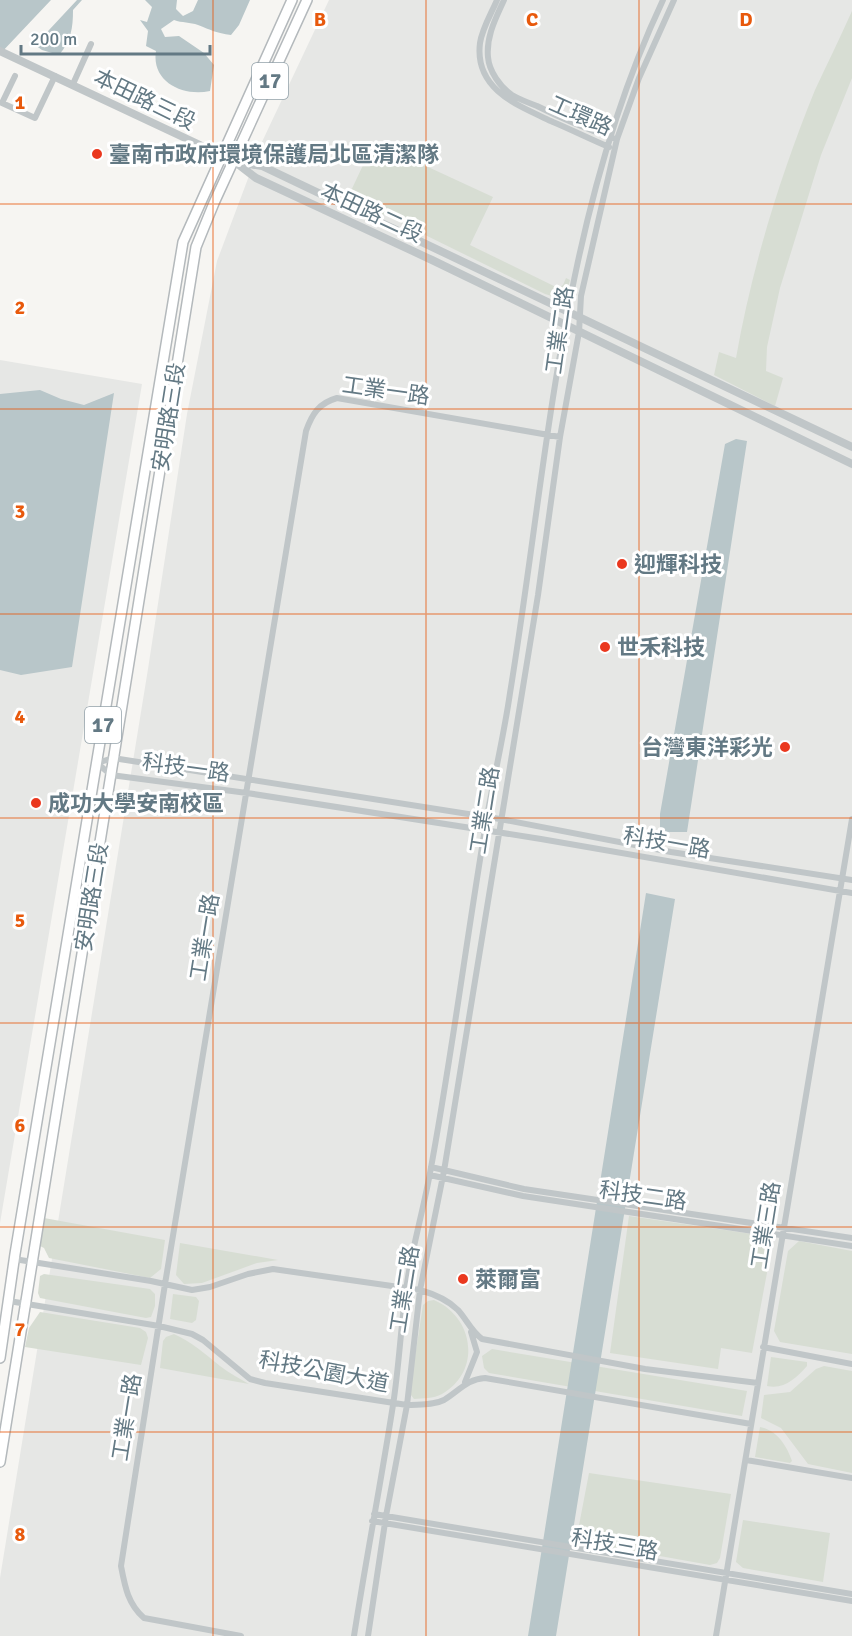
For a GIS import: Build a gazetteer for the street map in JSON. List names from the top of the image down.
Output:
{
  "streets": {
    "main road": ["17", "安明路三段"],
    "street": [
      "本田路三段",
      "工環路",
      "本田路二段",
      "工業二路",
      "工業一路",
      "科技一路",
      "科技二路",
      "工業三路",
      "科技公園大道",
      "科技三路"
    ]
  },
  "crossings": [
    ["17", "本田路三段"],
    ["17", "本田路二段"],
    ["17", "安明路三段"],
    ["本田路三段", "本田路二段"],
    ["本田路三段", "安明路三段"],
    ["工環路", "工業二路"],
    ["本田路二段", "工業二路"],
    ["本田路二段", "安明路三段"],
    ["工業二路", "工業一路"],
    ["工業二路", "科技一路"],
    ["工業二路", "科技二路"],
    ["工業二路", "科技公園大道"],
    ["工業二路", "科技三路"],
    ["工業一路", "科技一路"],
    ["工業一路", "科技公園大道"],
    ["安明路三段", "科技一路"],
    ["安明路三段", "科技公園大道"],
    ["科技一路", "工業三路"],
    ["科技二路", "工業三路"],
    ["工業三路", "科技公園大道"],
    ["工業三路", "科技三路"]
  ],
  "places": [
    "臺南市政府環境保護局北區清潔隊",
    "迎輝科技",
    "世禾科技",
    "台灣東洋彩光",
    "成功大學安南校區",
    "萊爾富"
  ],
  "scale_bar": "200 m",
  "grid": {
    "columns": ["B", "C", "D"],
    "rows": [
      "1",
      "2",
      "3",
      "4",
      "5",
      "6",
      "7",
      "8"
    ]
  }
}
